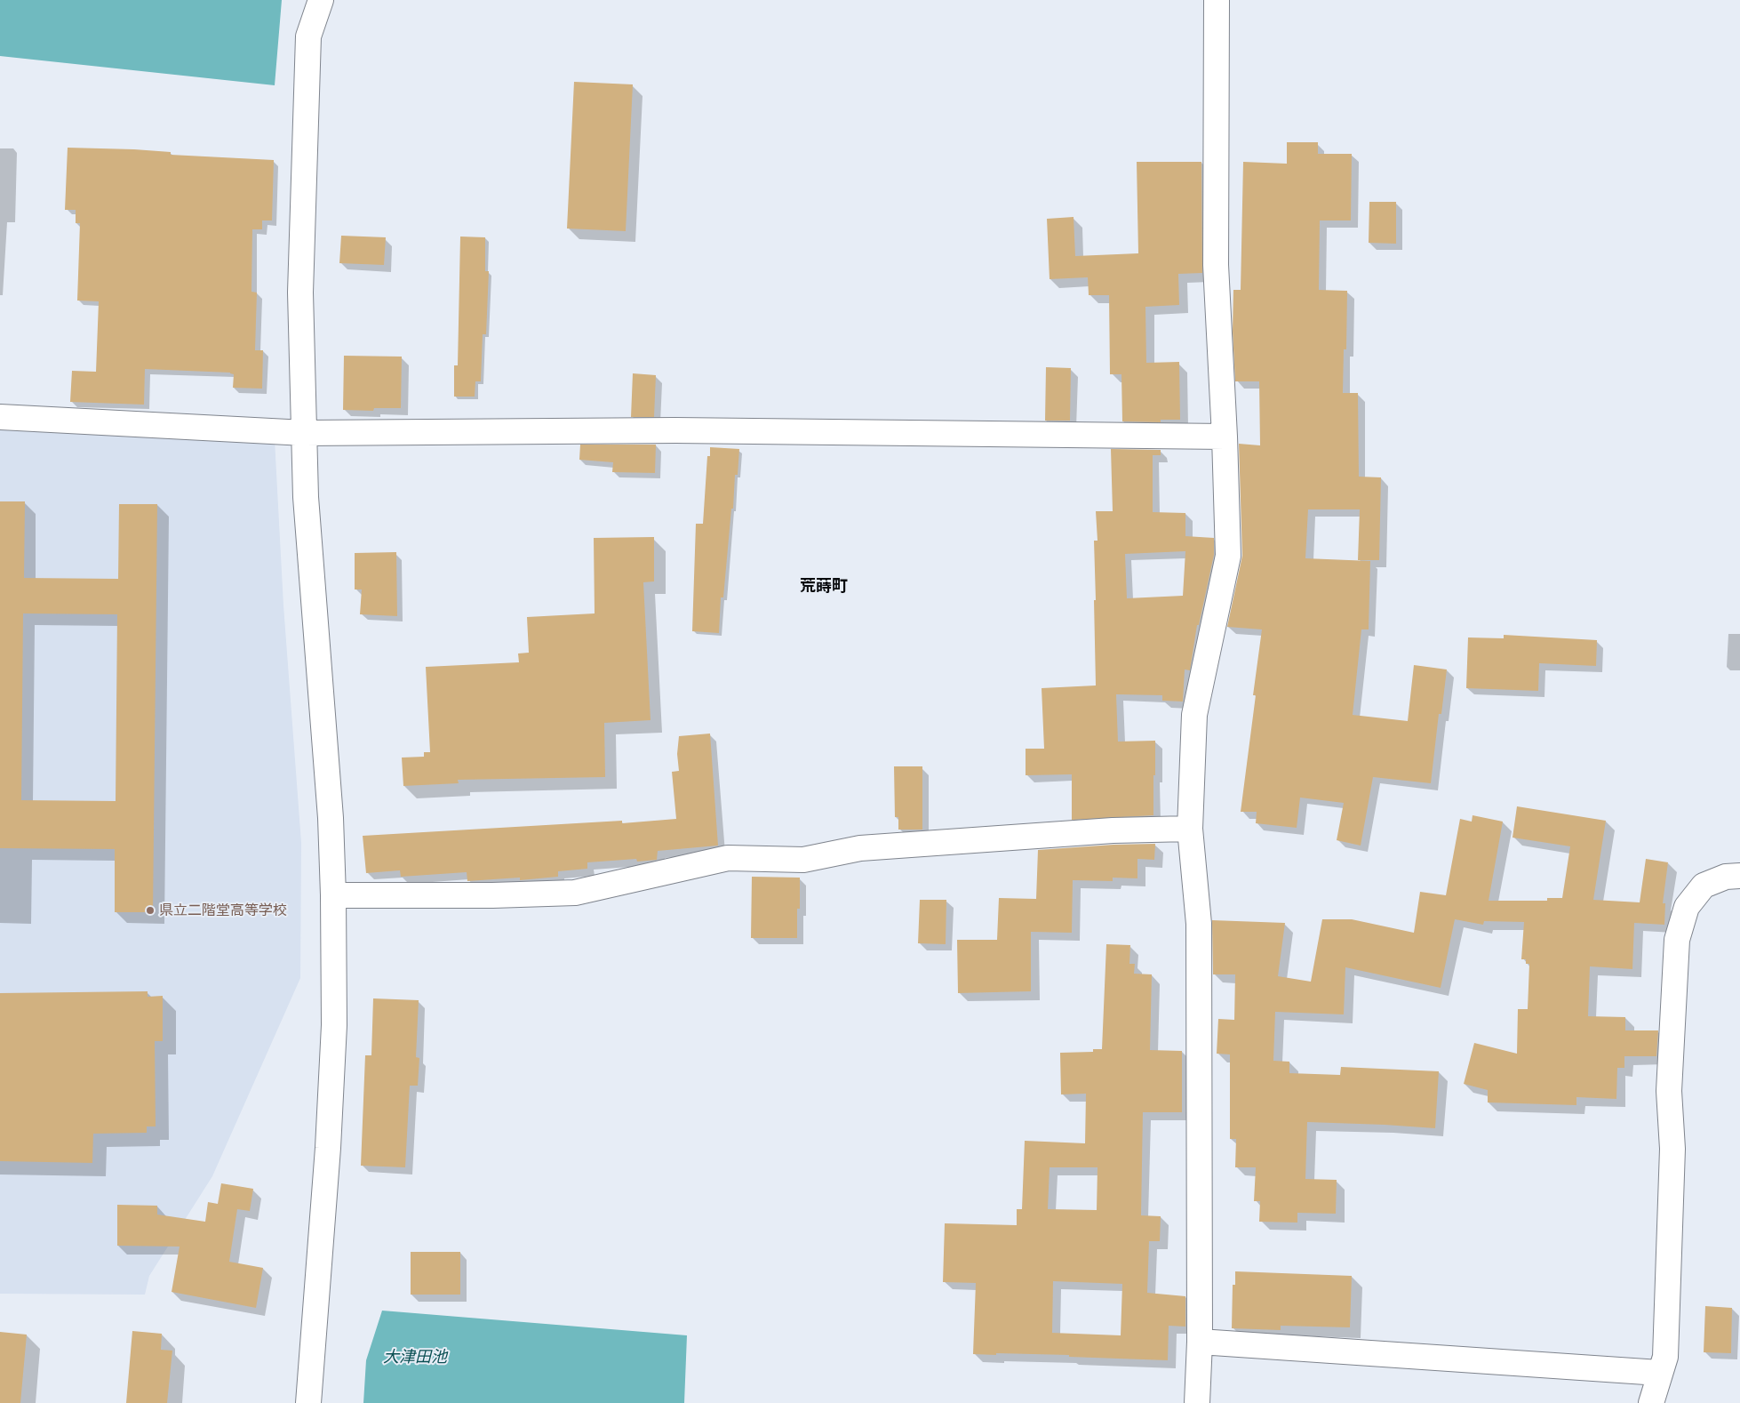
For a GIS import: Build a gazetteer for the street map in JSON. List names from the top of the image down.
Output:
{
  "districts": ["荒蒔町"],
  "water": ["大津田池"],
  "places": ["県立二階堂高等学校"]
}
